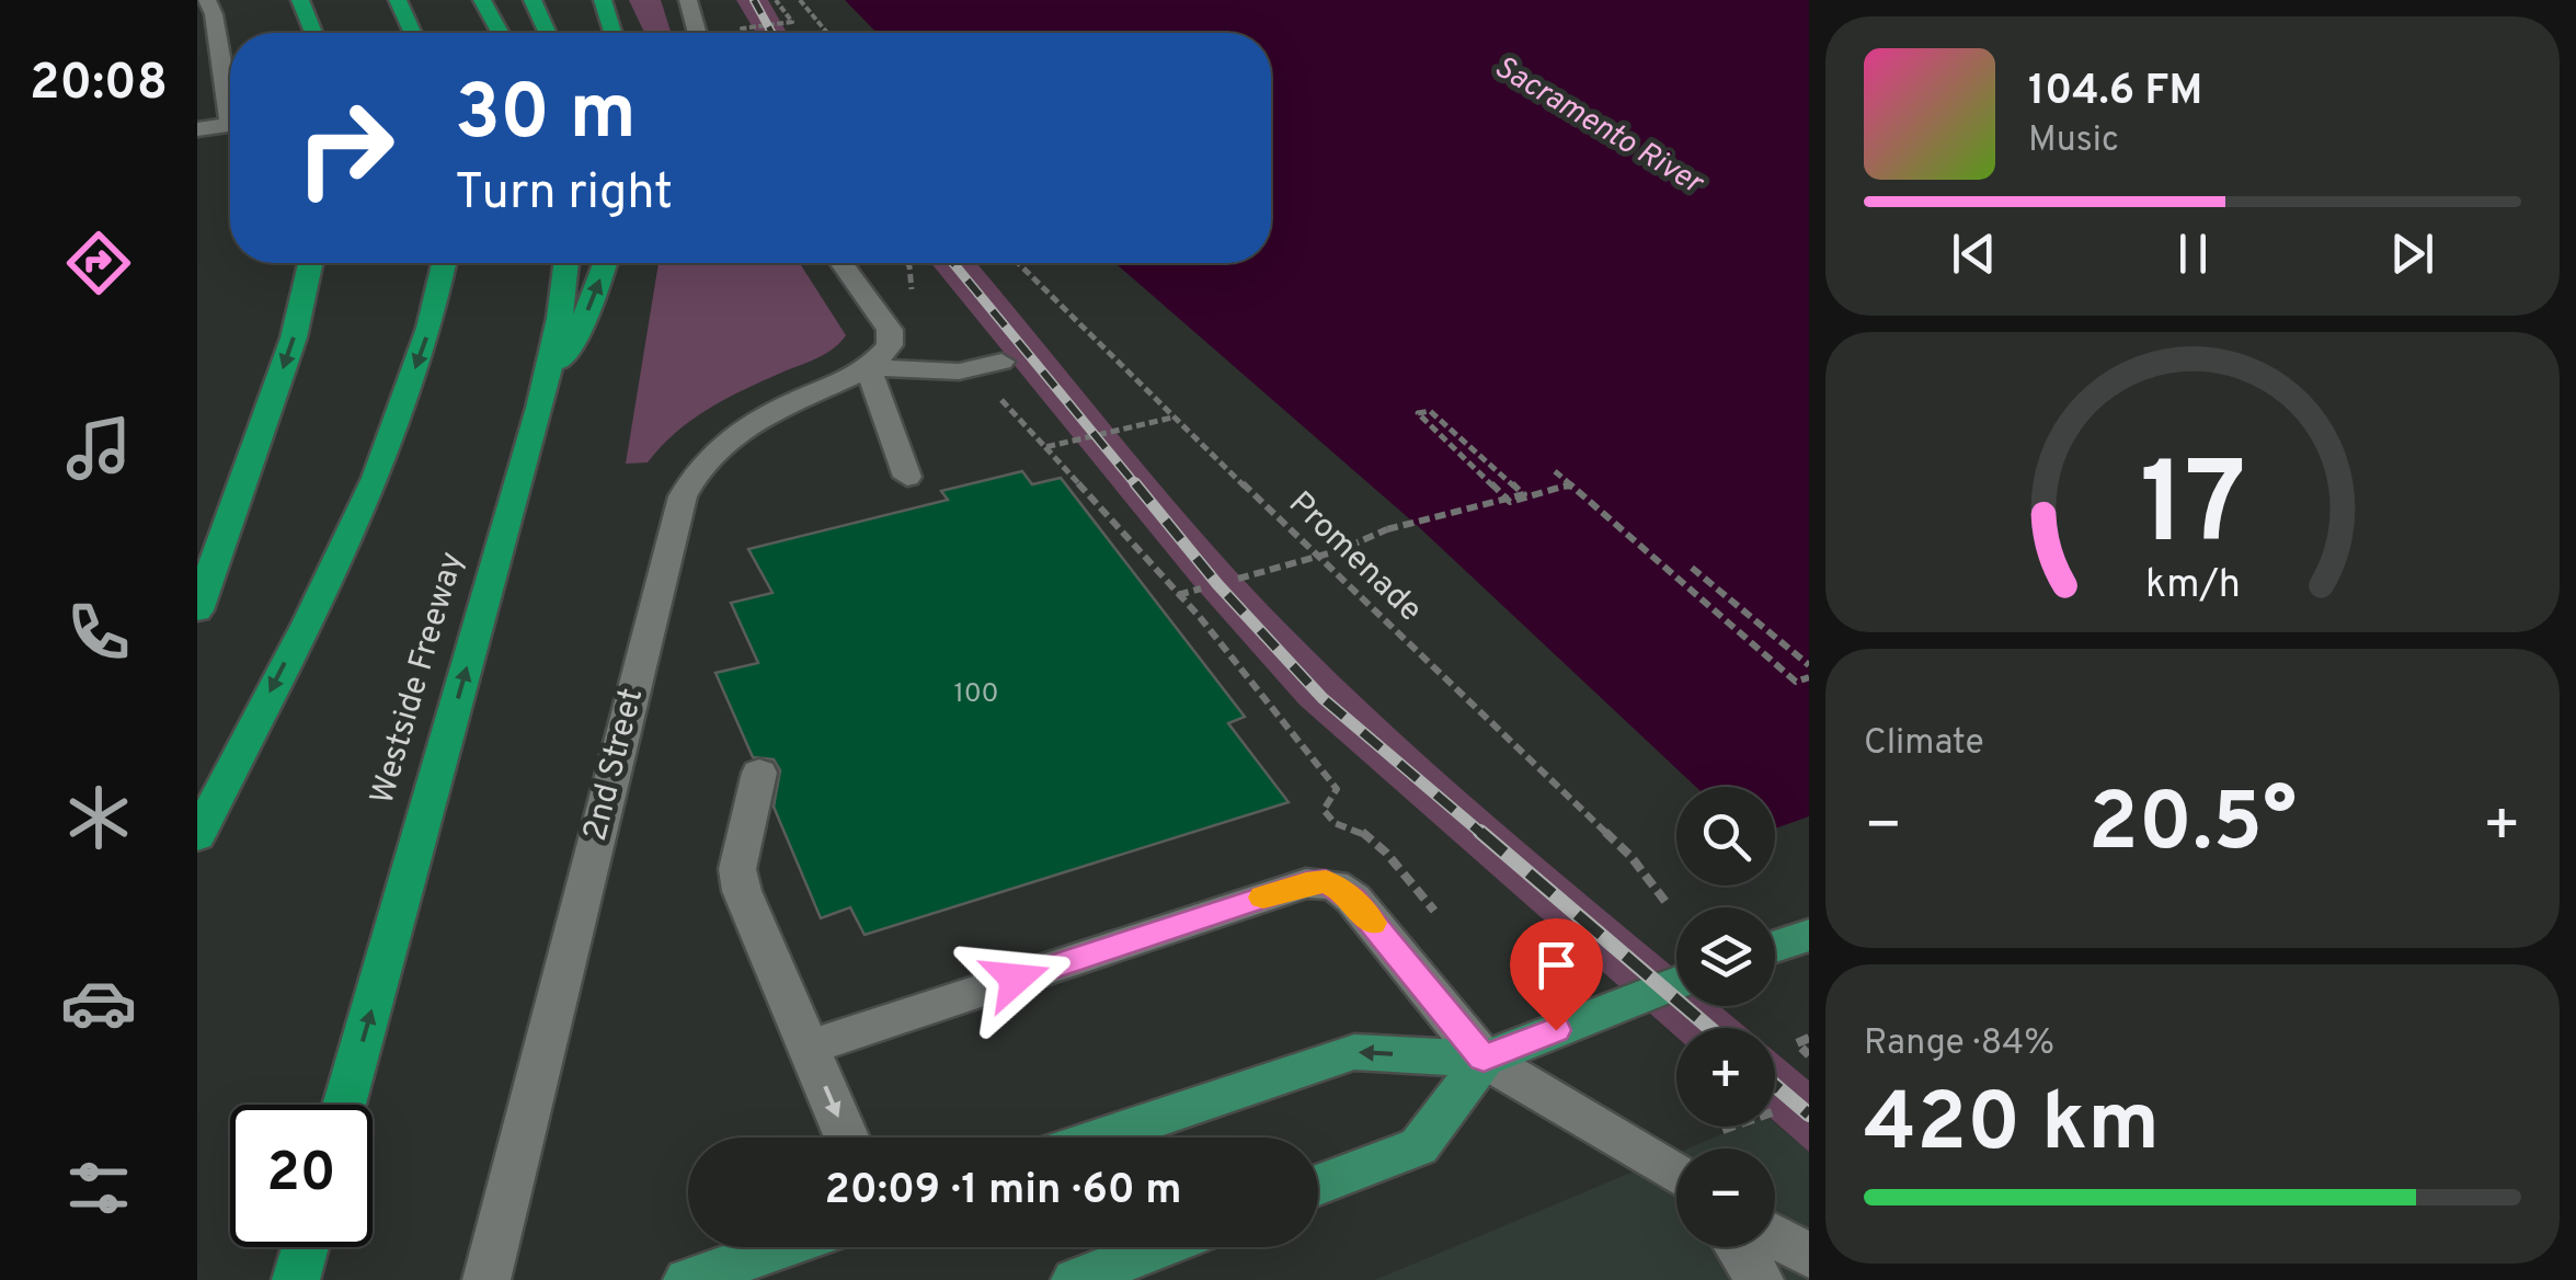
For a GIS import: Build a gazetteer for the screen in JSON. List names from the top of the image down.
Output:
{
  "streets": {
    "highway": ["Westside Freeway"],
    "street": ["2nd Street"],
    "path": ["Promenade"]
  },
  "water": ["Sacramento River"],
  "house_numbers": ["100"],
  "page": {
    "tabs": "20:08",
    "turn": ["30 m", "Turn right"],
    "song": ["104.6 FM", "Music"],
    "tile": [
      "Climate",
      ["Range · 84%", "420 km"]
    ],
    "heat": ["−", "20.5°", "+"],
    "map_buttons": ["+", "−"],
    "limit": "20",
    "trip": "20:09 · 1 min · 60 m",
    "gauge": ["17", "km/h"]
  }
}
